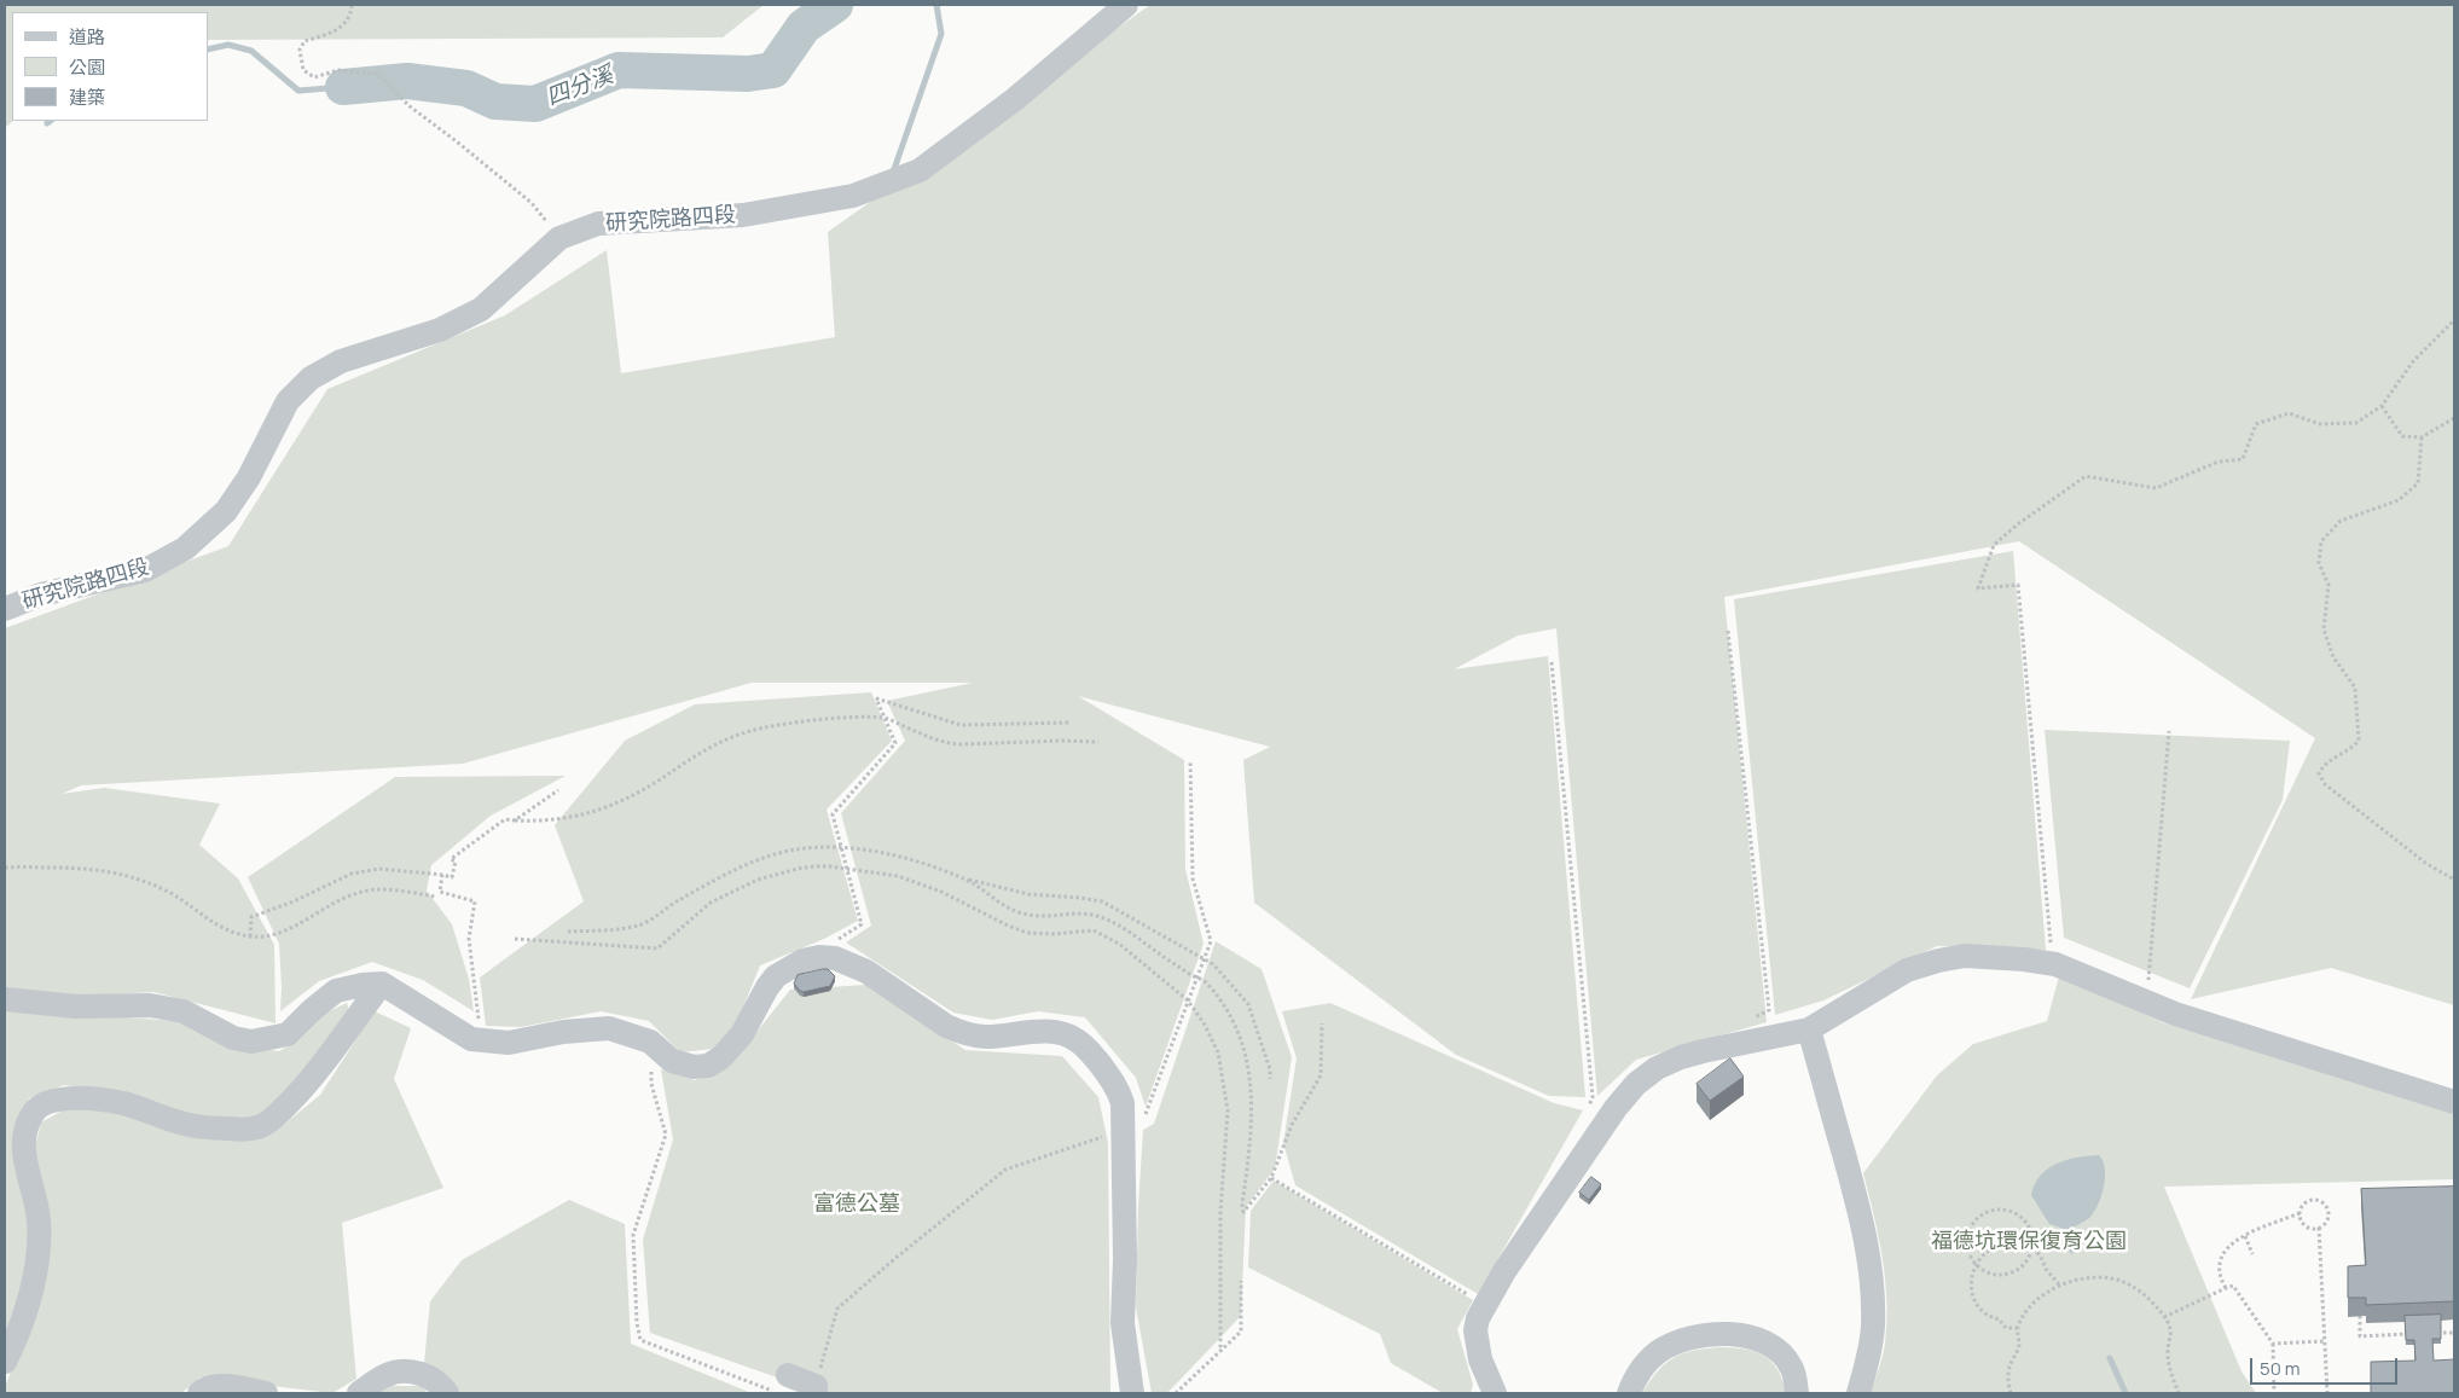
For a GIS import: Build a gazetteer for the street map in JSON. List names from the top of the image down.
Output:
{
  "streets": {
    "street": ["研究院路四段"]
  },
  "water": ["四分溪"],
  "parks": ["富德公墓", "福德坑環保復育公園"],
  "legend": ["道路", "公園", "建築"],
  "scale_bar": "50 m"
}
